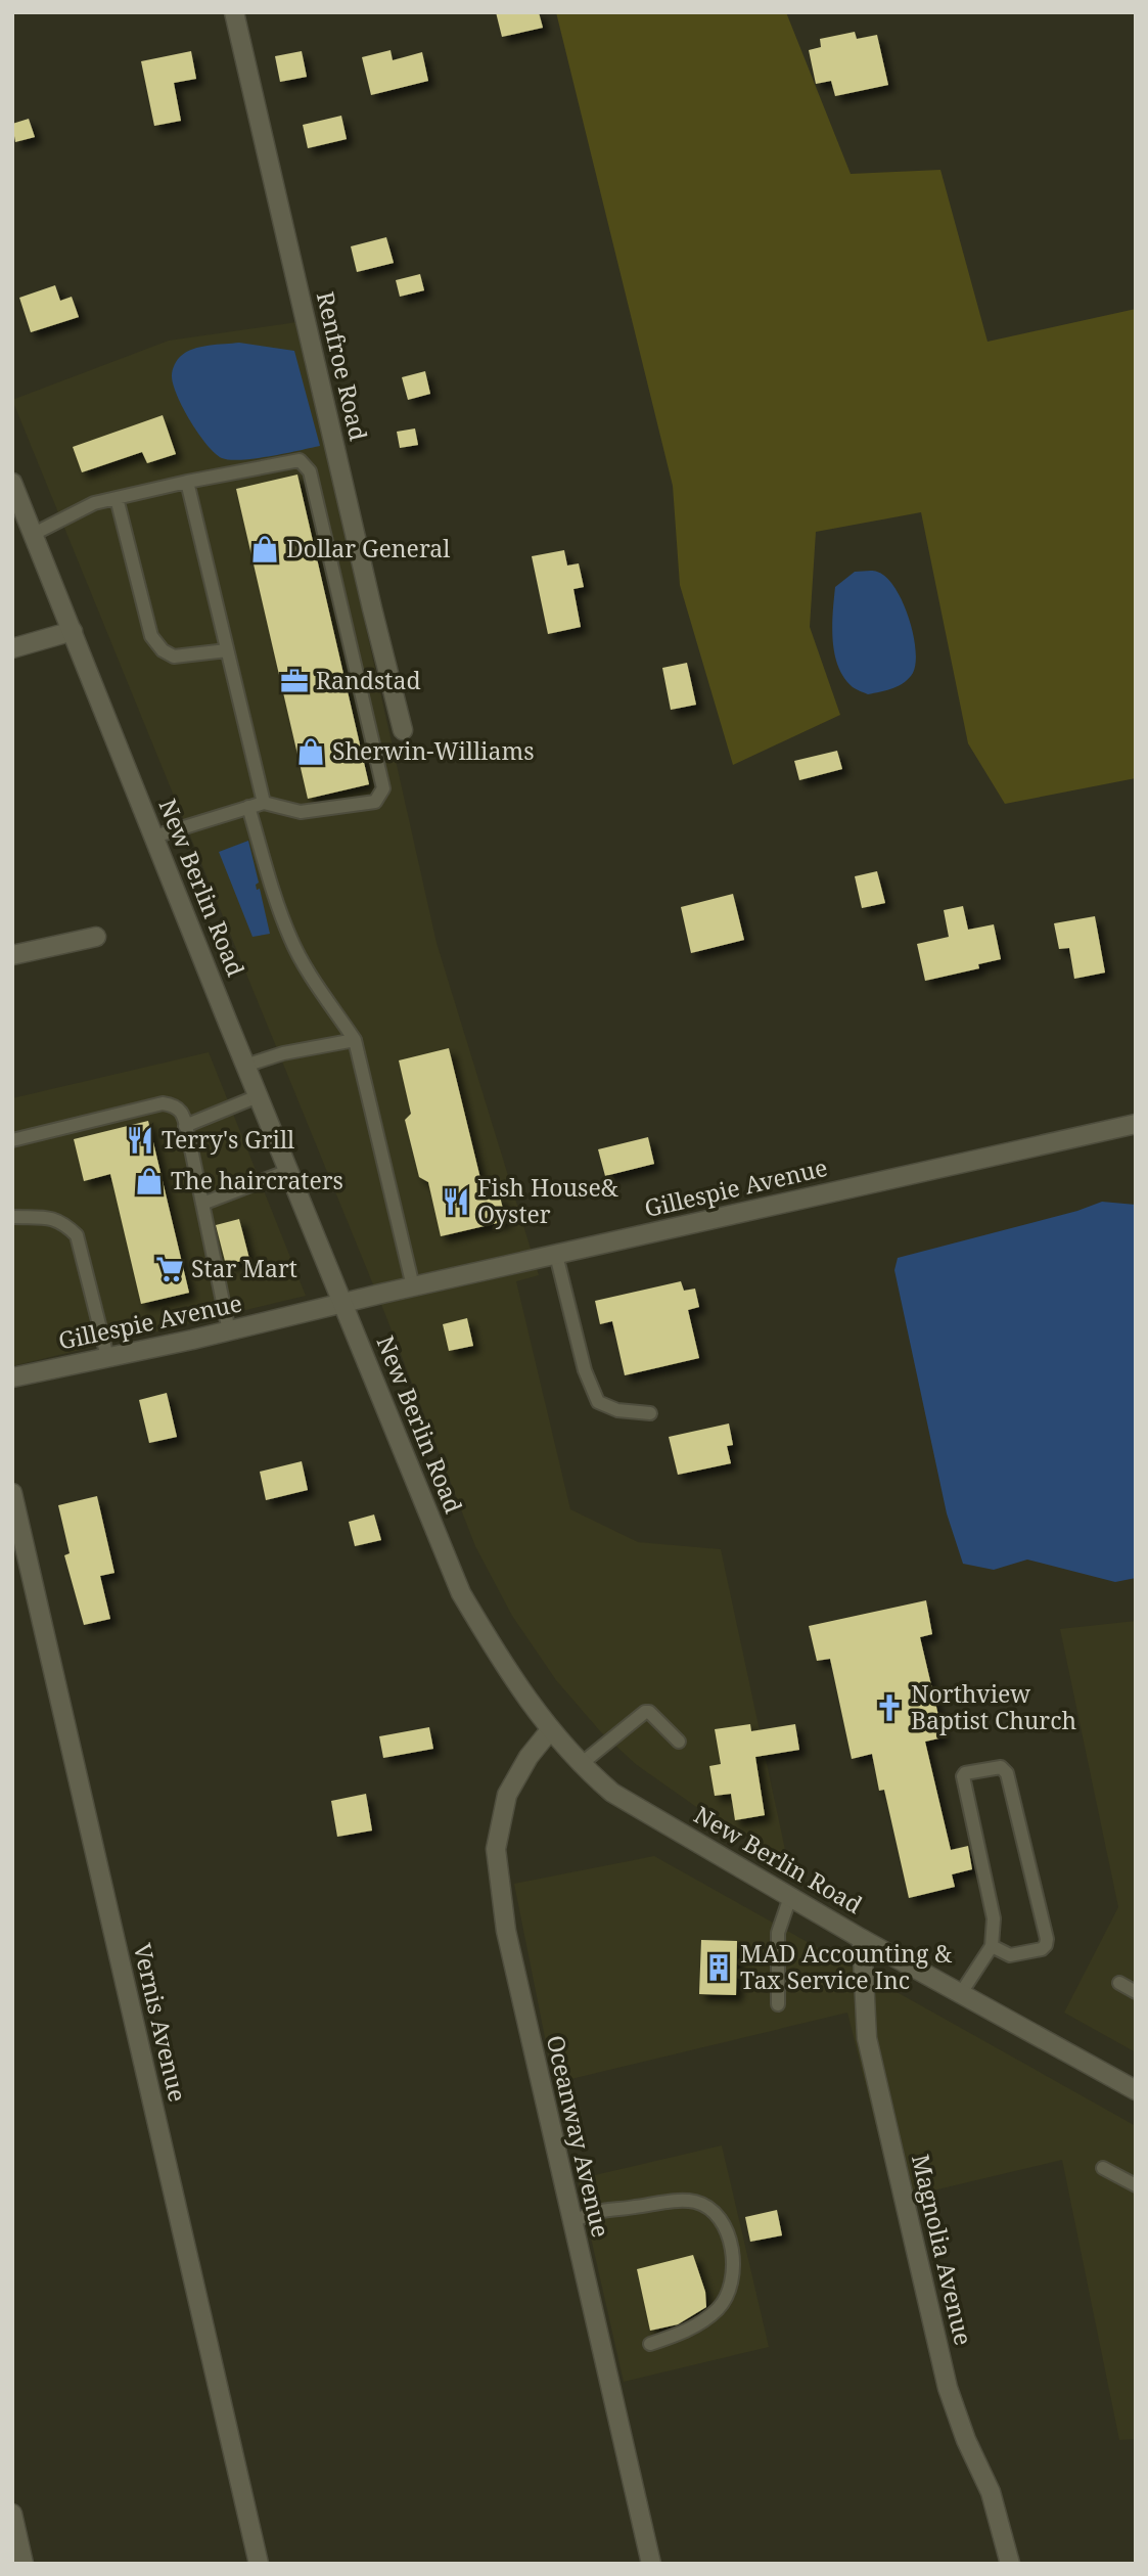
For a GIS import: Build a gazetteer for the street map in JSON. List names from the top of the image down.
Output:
{
  "streets": {
    "street": [
      "Renfroe Road",
      "New Berlin Road",
      "Gillespie Avenue",
      "Vernis Avenue",
      "Oceanway Avenue",
      "Magnolia Avenue"
    ]
  },
  "crossings": [
    ["New Berlin Road", "Gillespie Avenue"],
    ["New Berlin Road", "Oceanway Avenue"],
    ["New Berlin Road", "Magnolia Avenue"]
  ],
  "places": {
    "shop": ["Dollar General", "Sherwin-Williams", "The haircraters"],
    "office": ["Randstad"],
    "restaurant": ["Terry's Grill", "Fish House& Oyster"],
    "supermarket": ["Star Mart"],
    "church": ["Northview Baptist Church"],
    "building": ["MAD Accounting & Tax Service Inc"]
  }
}
